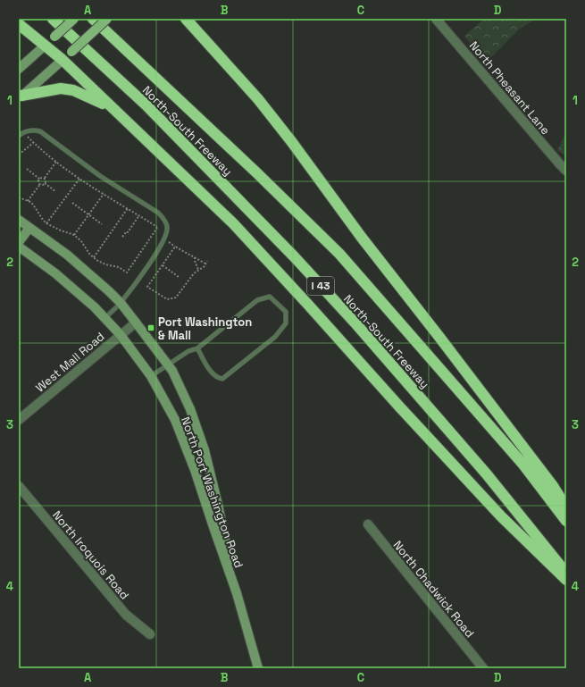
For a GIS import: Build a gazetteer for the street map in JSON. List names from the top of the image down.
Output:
{
  "streets": {
    "highway": ["North-South Freeway", "I 43"],
    "main road": ["North Port Washington Road"],
    "street": [
      "North Pheasant Lane",
      "West Mall Road",
      "North Iroquois Road",
      "North Chadwick Road"
    ]
  },
  "crossings": [
    ["West Mall Road", "North Port Washington Road"]
  ],
  "places": {
    "transit": ["Port Washington & Mall"]
  },
  "grid": {
    "columns": [
      "A",
      "B",
      "C",
      "D"
    ],
    "rows": [
      "1",
      "2",
      "3",
      "4"
    ]
  }
}
